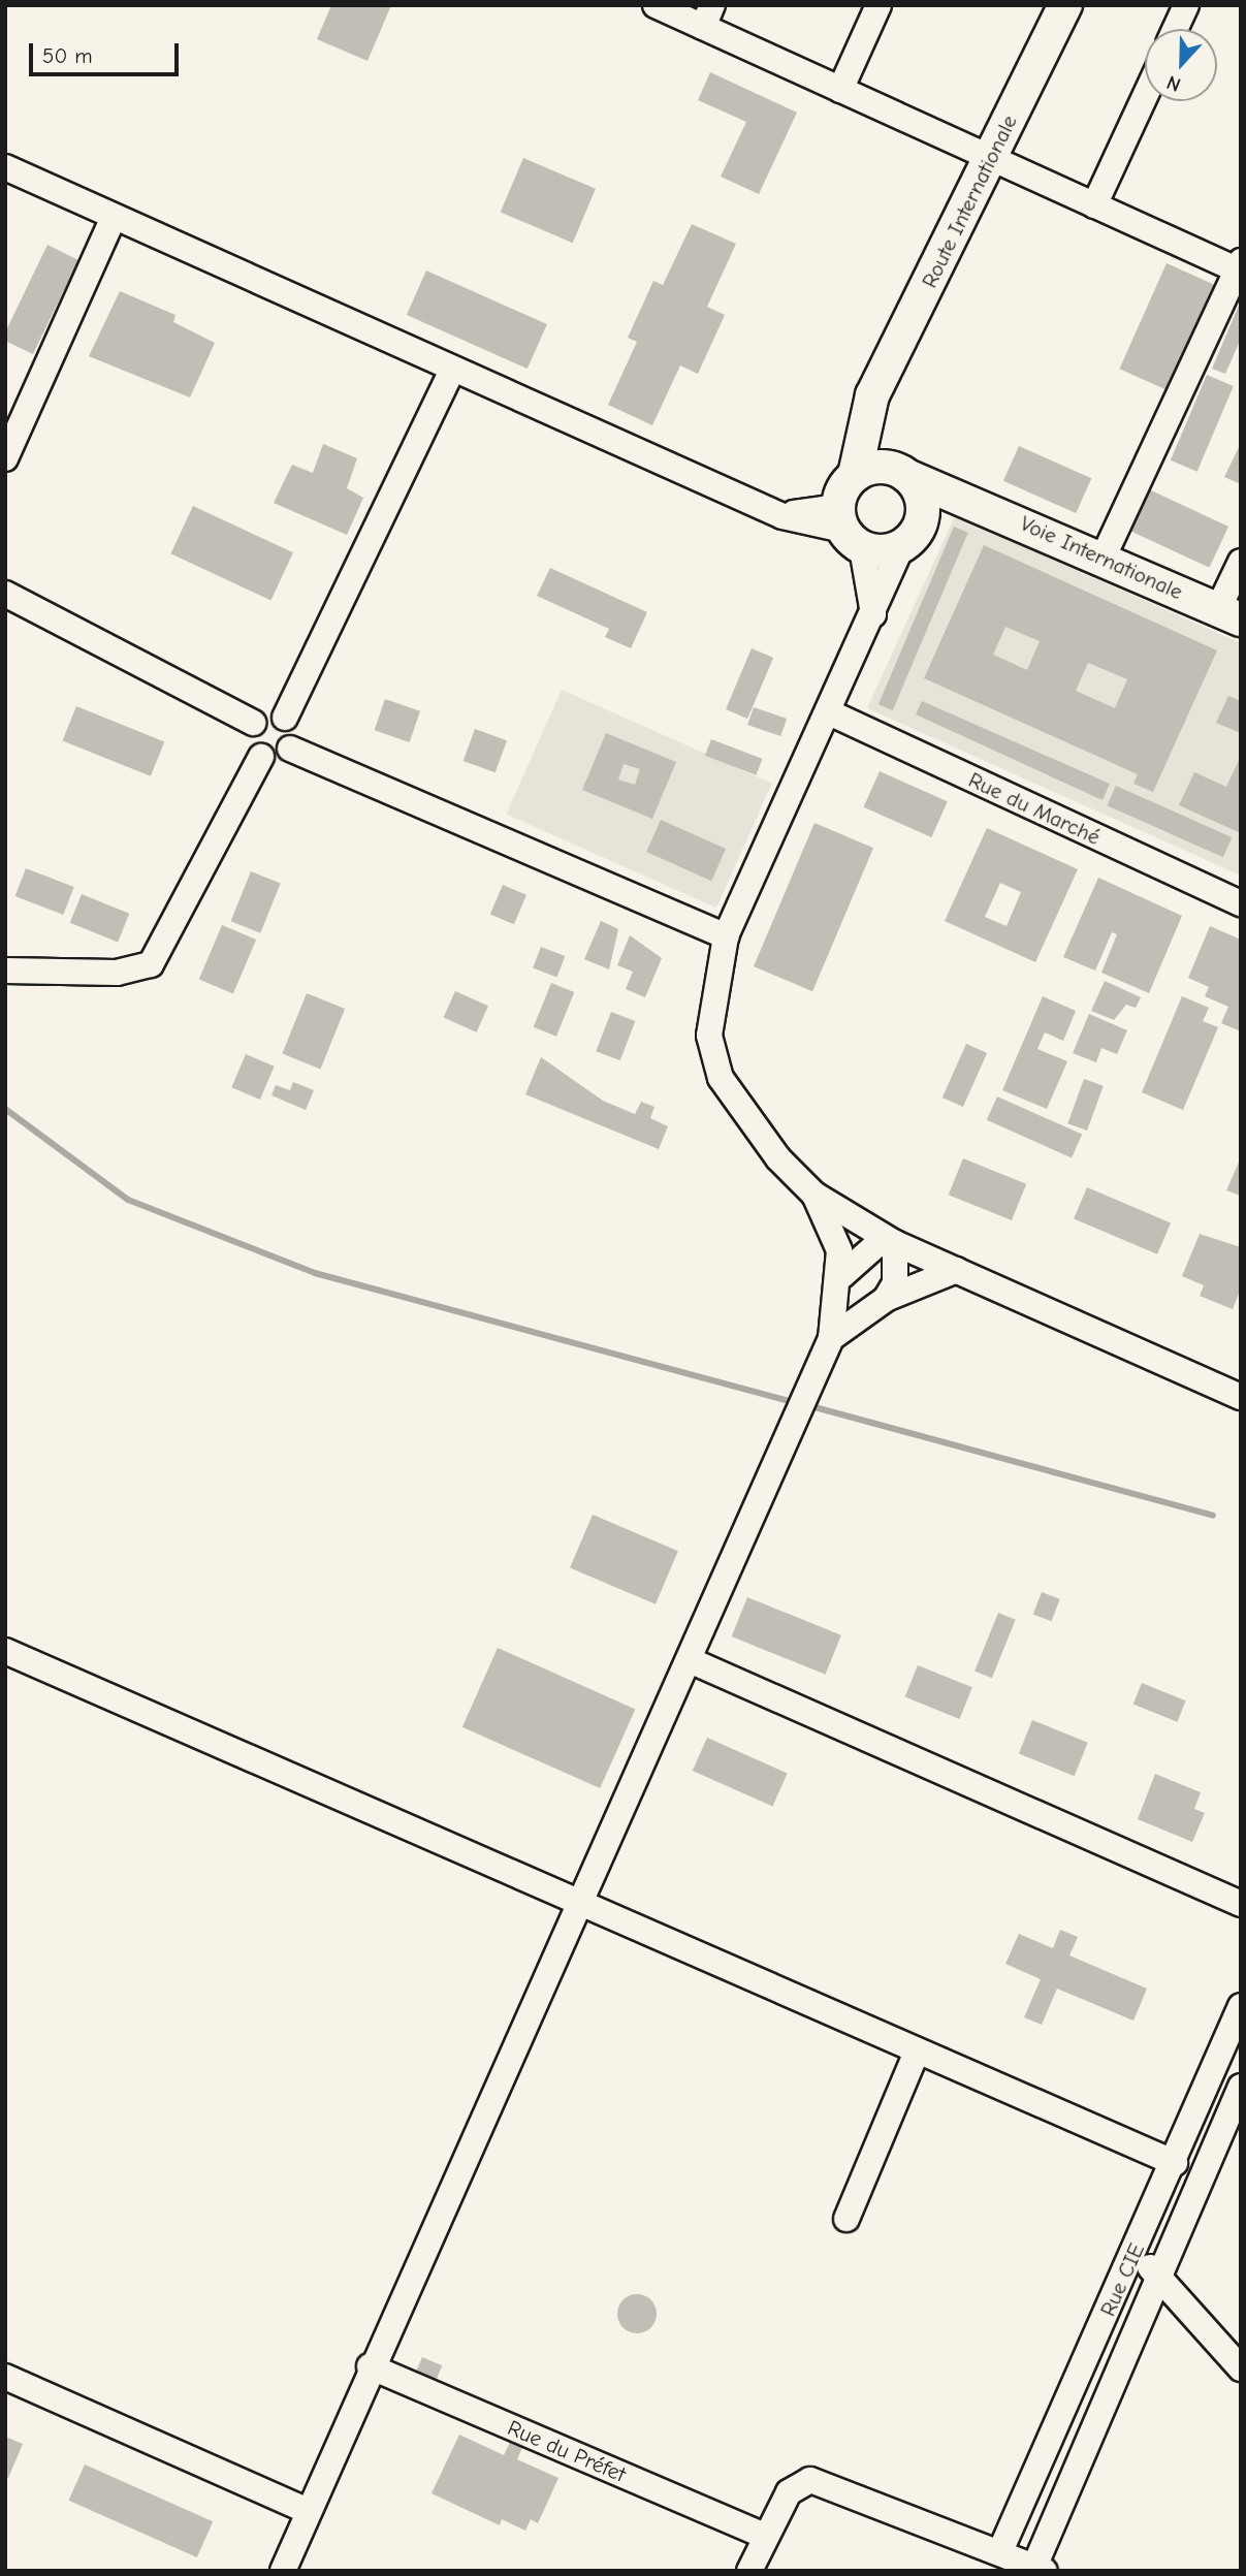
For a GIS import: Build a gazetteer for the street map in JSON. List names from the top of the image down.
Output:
{
  "streets": {
    "main road": ["Route Internationale", "Voie Internationale"],
    "street": ["Rue du Marché", "Rue CIE", "Rue du Préfet"]
  },
  "scale_bar": "50 m",
  "north": "bottom"
}
